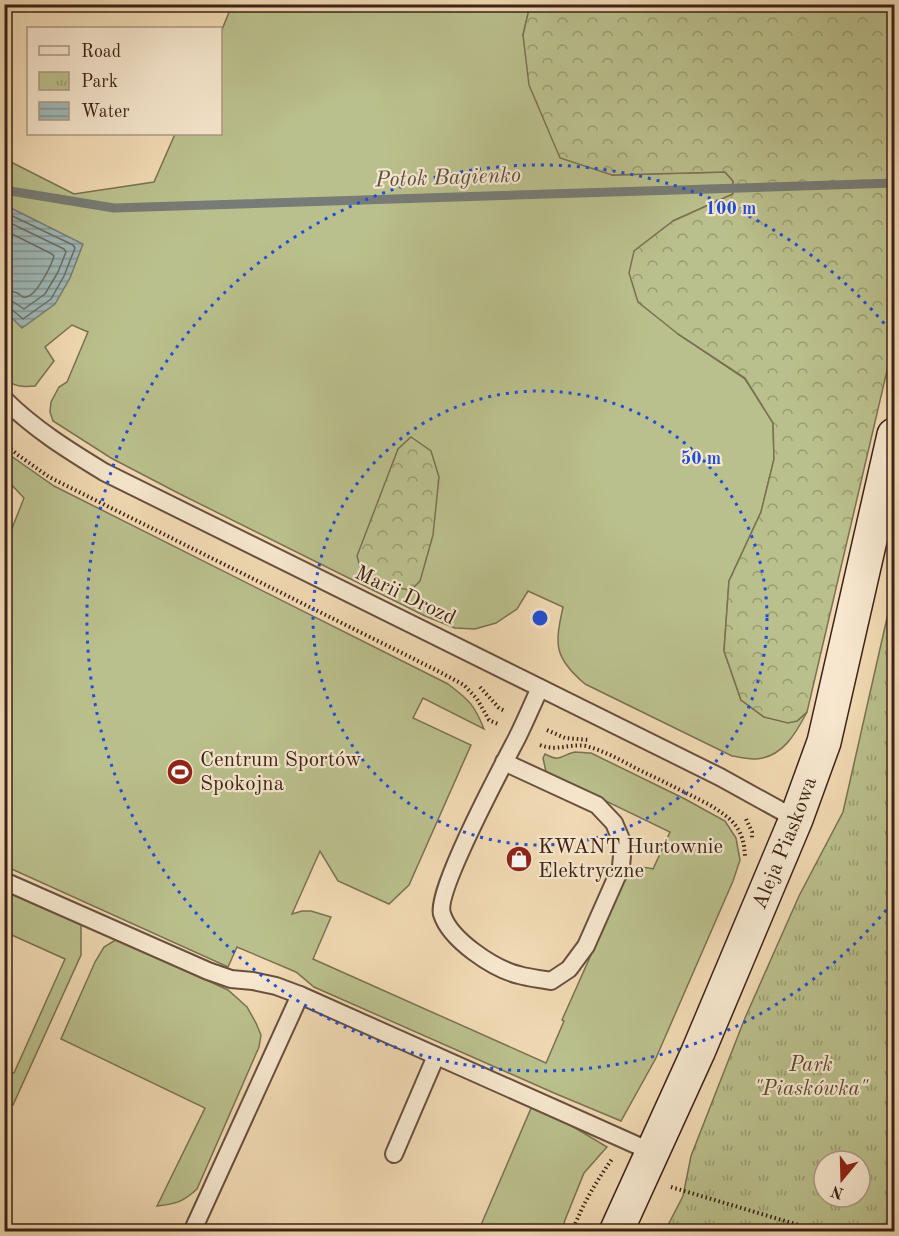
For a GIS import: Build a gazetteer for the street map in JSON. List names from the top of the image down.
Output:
{
  "streets": {
    "street": ["Aleja Piaskowa"],
    "lane": ["Marii Drozd"]
  },
  "crossings": [
    ["Marii Drozd", "Aleja Piaskowa"]
  ],
  "water": ["Potok Bagienko"],
  "parks": ["Park \"Piaskówka\""],
  "places": {
    "sports": ["Centrum Sportów Spokojna"],
    "shop": ["KWANT Hurtownie Elektryczne"]
  },
  "legend": ["Road", "Park", "Water"],
  "north": "bottom",
  "rings": ["100 m", "50 m"]
}
